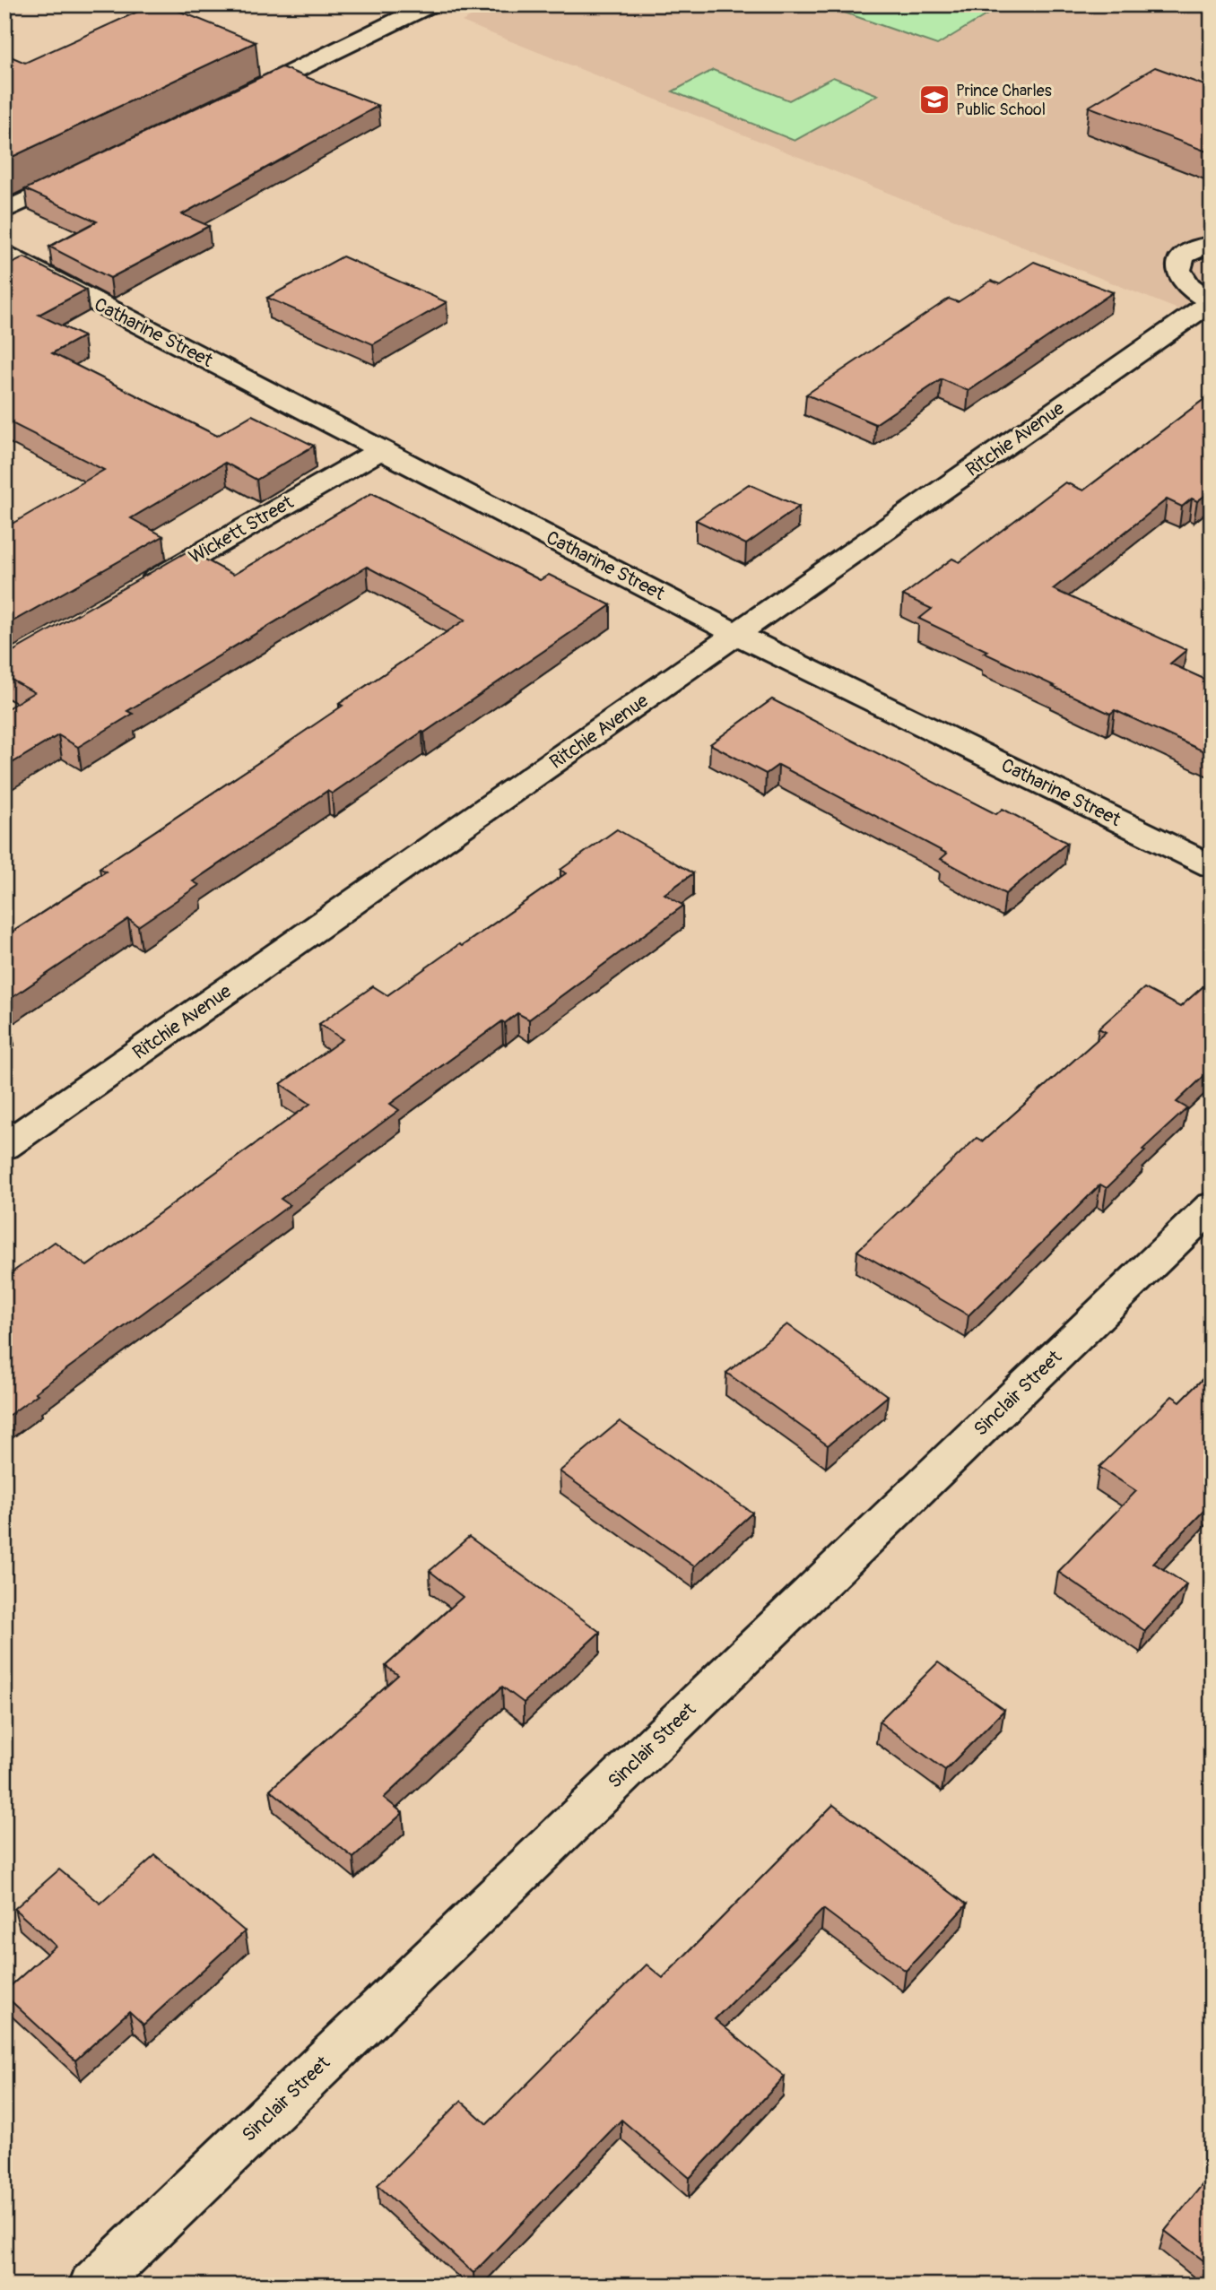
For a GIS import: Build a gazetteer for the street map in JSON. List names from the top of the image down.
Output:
{
  "streets": {
    "street": [
      "Catharine Street",
      "Ritchie Avenue",
      "Wickett Street",
      "Sinclair Street"
    ]
  },
  "crossings": [
    ["Catharine Street", "Ritchie Avenue"],
    ["Catharine Street", "Wickett Street"]
  ],
  "places": {
    "school or university": ["Prince Charles Public School"]
  }
}
